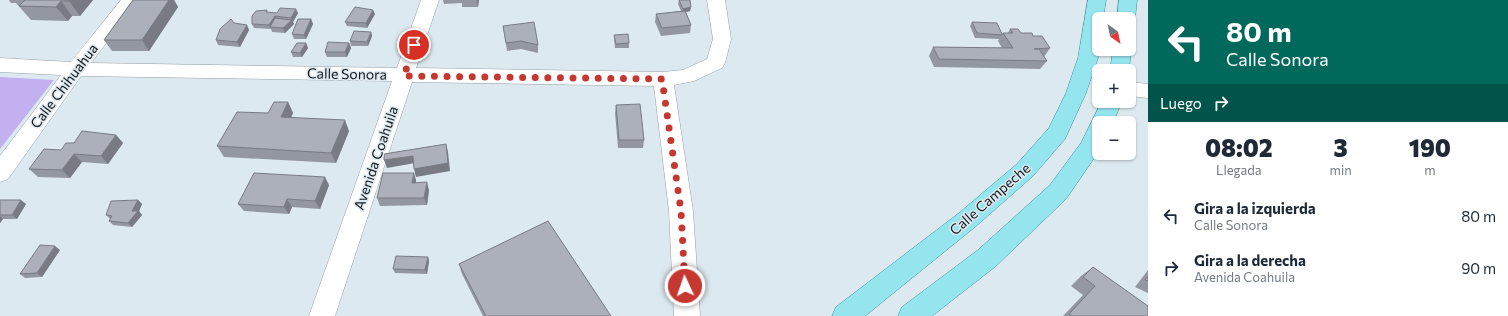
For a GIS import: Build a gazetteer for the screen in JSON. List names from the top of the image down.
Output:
{
  "streets": {
    "main road": ["Calle Campeche"],
    "street": ["Calle Sonora", "Calle Chihuahua", "Avenida Coahuila"]
  },
  "crossings": [
    ["Calle Sonora", "Calle Chihuahua"],
    ["Calle Sonora", "Avenida Coahuila"]
  ],
  "north": "bottom right",
  "page": {
    "turn": ["80 m", "Calle Sonora"],
    "map_buttons": ["+", "−"],
    "then": "Luego",
    "eta": [
      "08:02",
      "Llegada",
      "3",
      "min",
      "190",
      "m"
    ],
    "list": [
      {
        "name": "Gira a la izquierda",
        "note": "Calle Sonora",
        "value": "80 m"
      },
      {
        "name": "Gira a la derecha",
        "note": "Avenida Coahuila",
        "value": "90 m"
      }
    ]
  }
}
